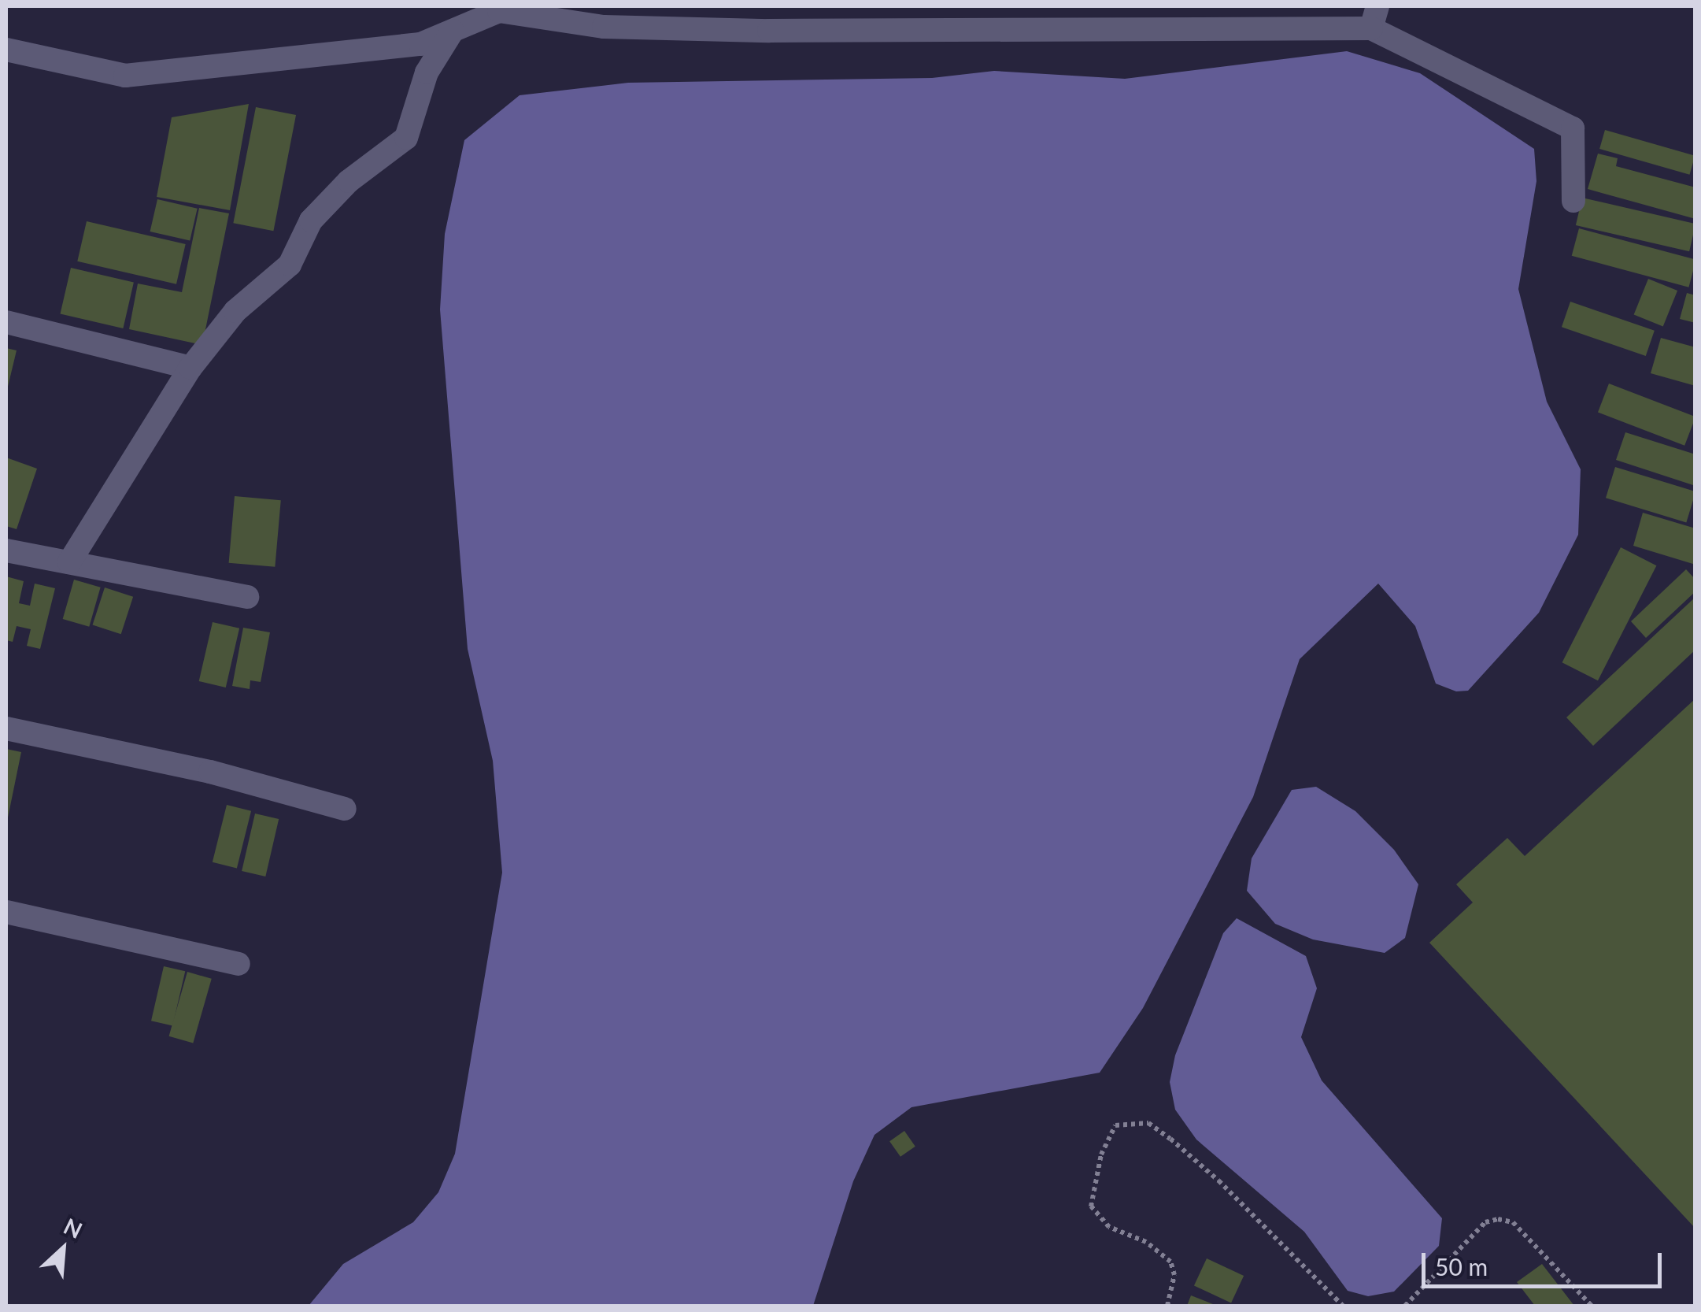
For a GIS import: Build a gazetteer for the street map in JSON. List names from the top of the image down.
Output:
{
  "scale_bar": "50 m",
  "north": "top right"
}
